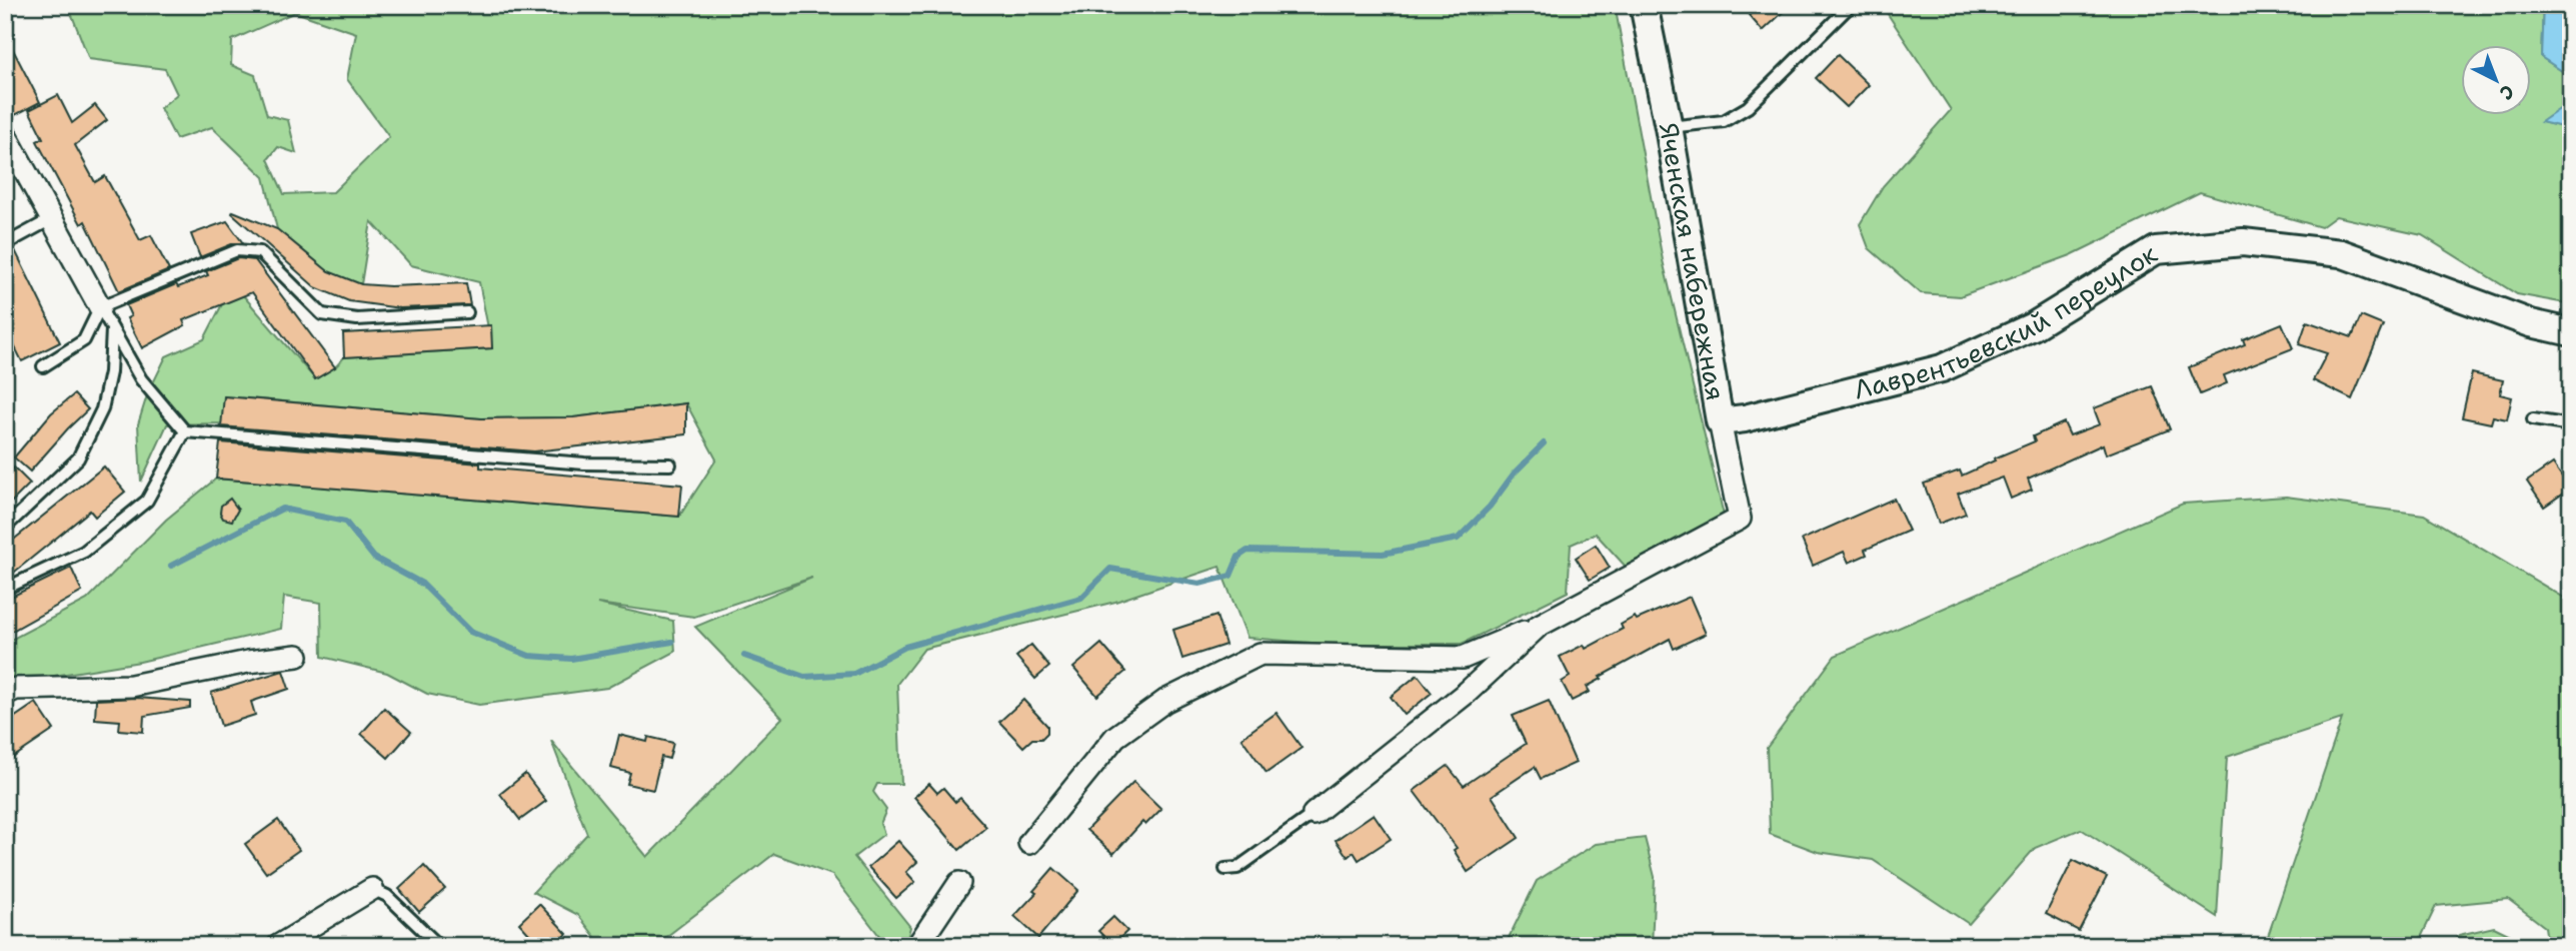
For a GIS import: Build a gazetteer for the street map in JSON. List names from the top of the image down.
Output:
{
  "streets": {
    "street": ["Яченская набережная", "Лаврентьевский переулок"]
  },
  "crossings": [
    ["Яченская набережная", "Лаврентьевский переулок"]
  ],
  "north": "bottom right"
}
